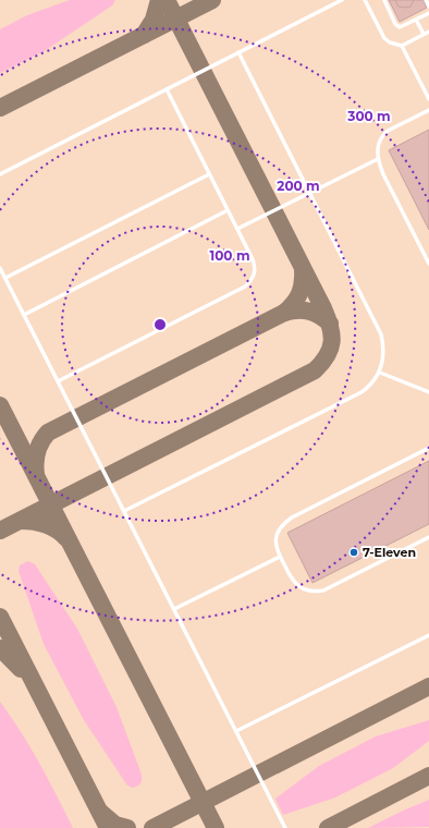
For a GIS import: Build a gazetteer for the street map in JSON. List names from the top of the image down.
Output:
{
  "places": ["7-Eleven"],
  "rings": ["300 m", "200 m", "100 m"]
}
